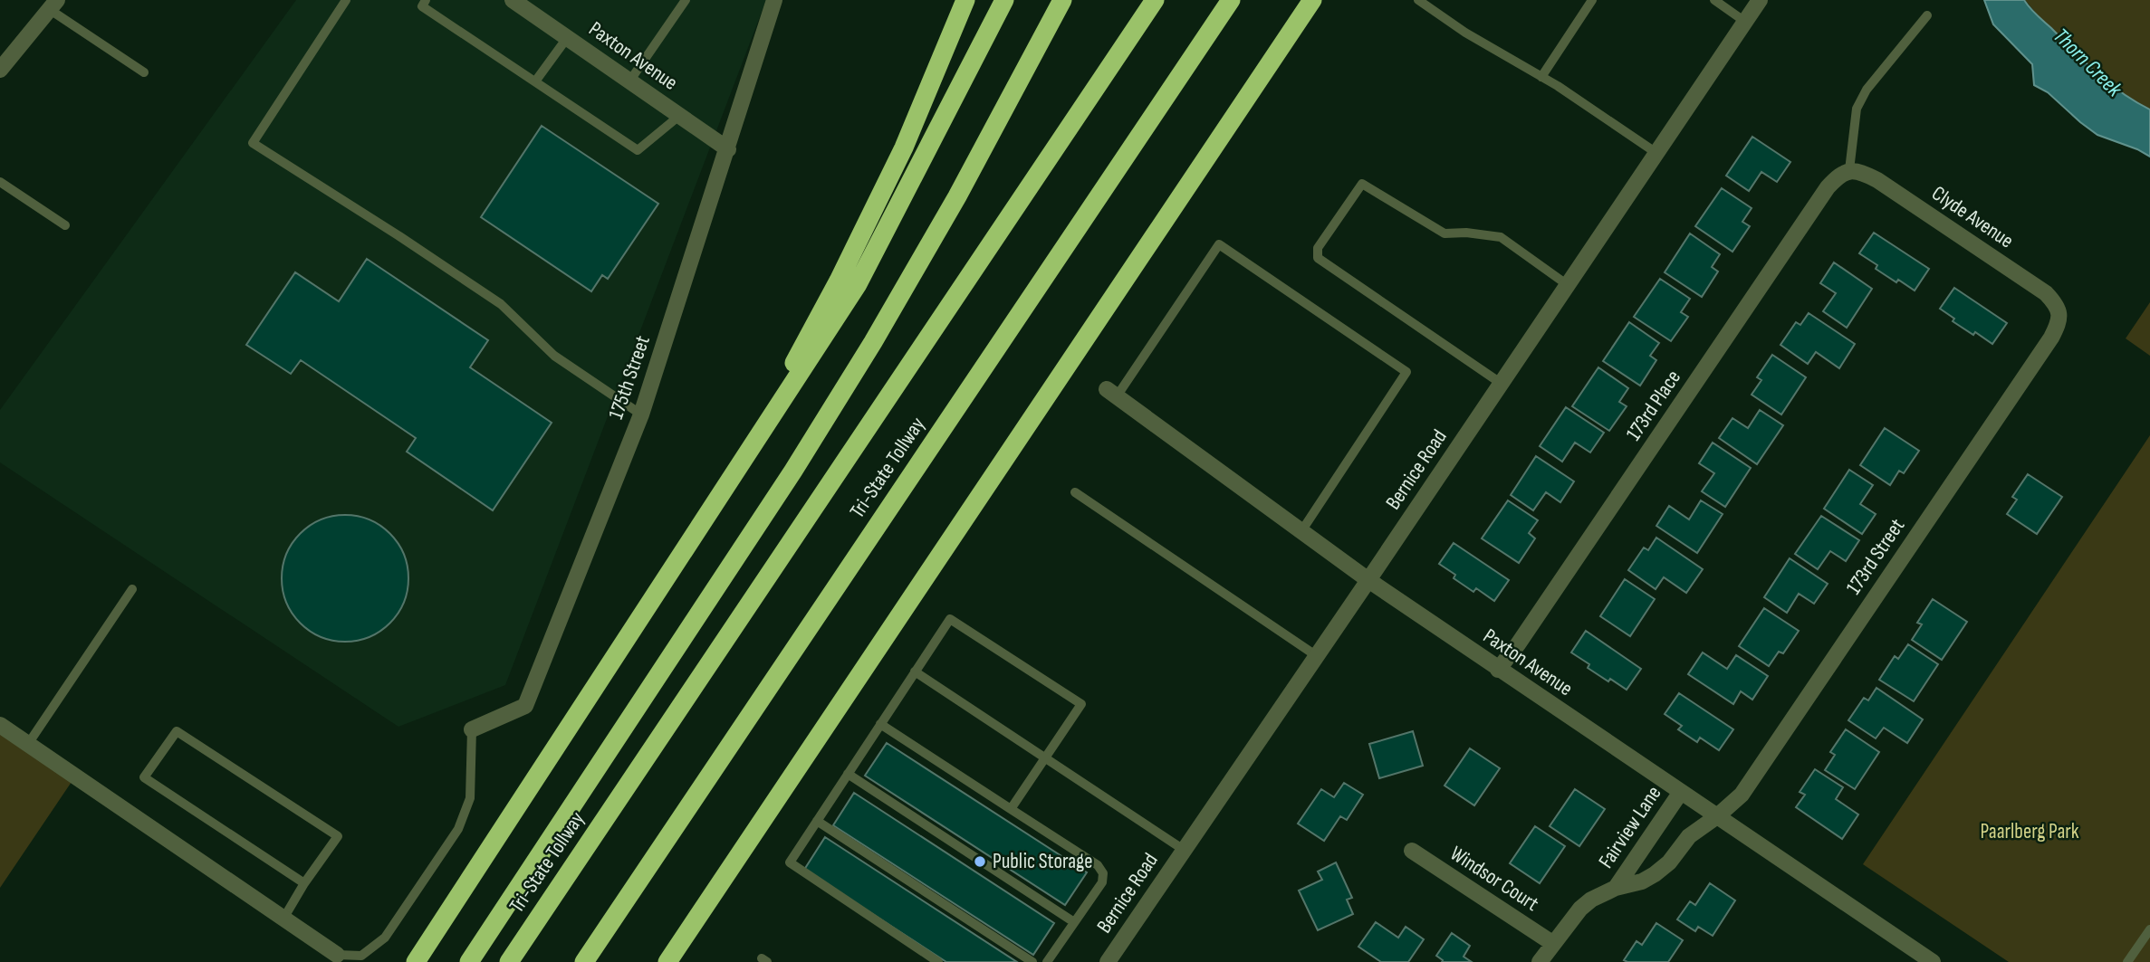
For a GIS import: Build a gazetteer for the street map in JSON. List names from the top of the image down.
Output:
{
  "streets": {
    "highway": ["Tri-State Tollway"],
    "street": [
      "Paxton Avenue",
      "Clyde Avenue",
      "175th Street",
      "173rd Place",
      "Bernice Road",
      "173rd Street",
      "Fairview Lane",
      "Windsor Court"
    ]
  },
  "crossings": [
    ["Paxton Avenue", "175th Street"],
    ["Paxton Avenue", "173rd Place"],
    ["Paxton Avenue", "Bernice Road"],
    ["Paxton Avenue", "173rd Street"],
    ["Paxton Avenue", "Fairview Lane"],
    ["Clyde Avenue", "173rd Place"],
    ["Clyde Avenue", "173rd Street"],
    ["173rd Street", "Fairview Lane"],
    ["Fairview Lane", "Windsor Court"]
  ],
  "water": ["Thorn Creek"],
  "parks": ["Paarlberg Park"],
  "places": ["Public Storage"]
}
